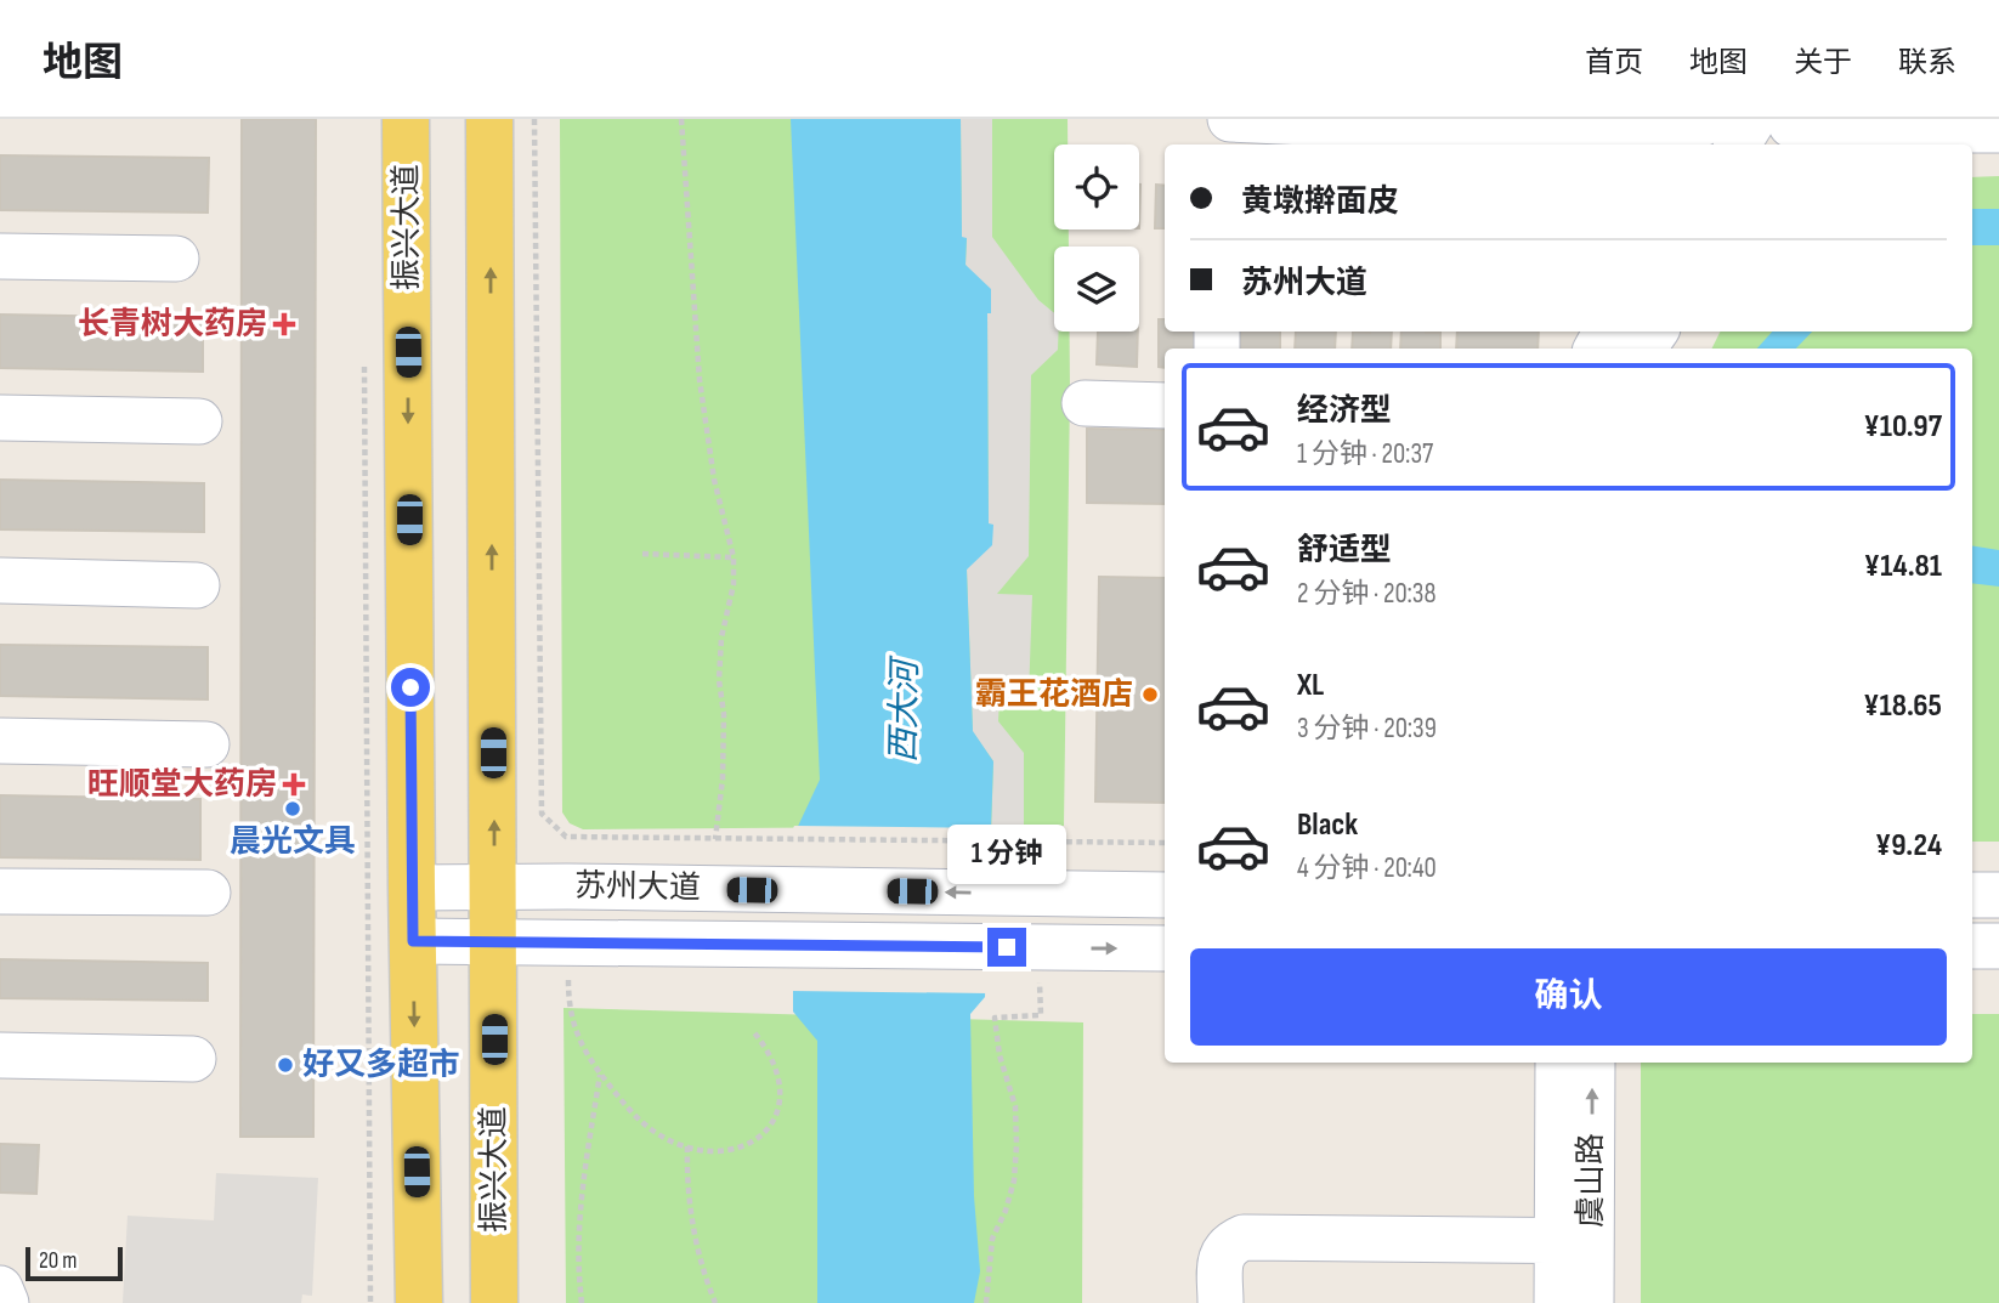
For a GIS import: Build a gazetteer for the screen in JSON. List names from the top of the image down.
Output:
{
  "streets": {
    "main road": ["振兴大道"],
    "street": ["苏州大道", "虞山路"]
  },
  "crossings": [
    ["振兴大道", "苏州大道"]
  ],
  "water": ["西大河"],
  "places": {
    "health": ["长青树大药房", "旺顺堂大药房"],
    "other": ["霸王花酒店", "晨光文具", "好又多超市"]
  },
  "scale_bar": "20 m",
  "page": {
    "header": "地图",
    "nav": [
      "首页",
      "地图",
      "关于",
      "联系"
    ],
    "banner": ["黄墩擀面皮", "苏州大道"],
    "list": [
      {
        "name": "经济型",
        "note": "1 分钟 · 20:37",
        "value": "¥10.97"
      },
      {
        "name": "舒适型",
        "note": "2 分钟 · 20:38",
        "value": "¥14.81"
      },
      {
        "name": "XL",
        "note": "3 分钟 · 20:39",
        "value": "¥18.65"
      },
      {
        "name": "Black",
        "note": "4 分钟 · 20:40",
        "value": "¥9.24"
      }
    ],
    "bubble": "1 分钟",
    "buttons": "确认",
    "scale": "20 m"
  }
}
